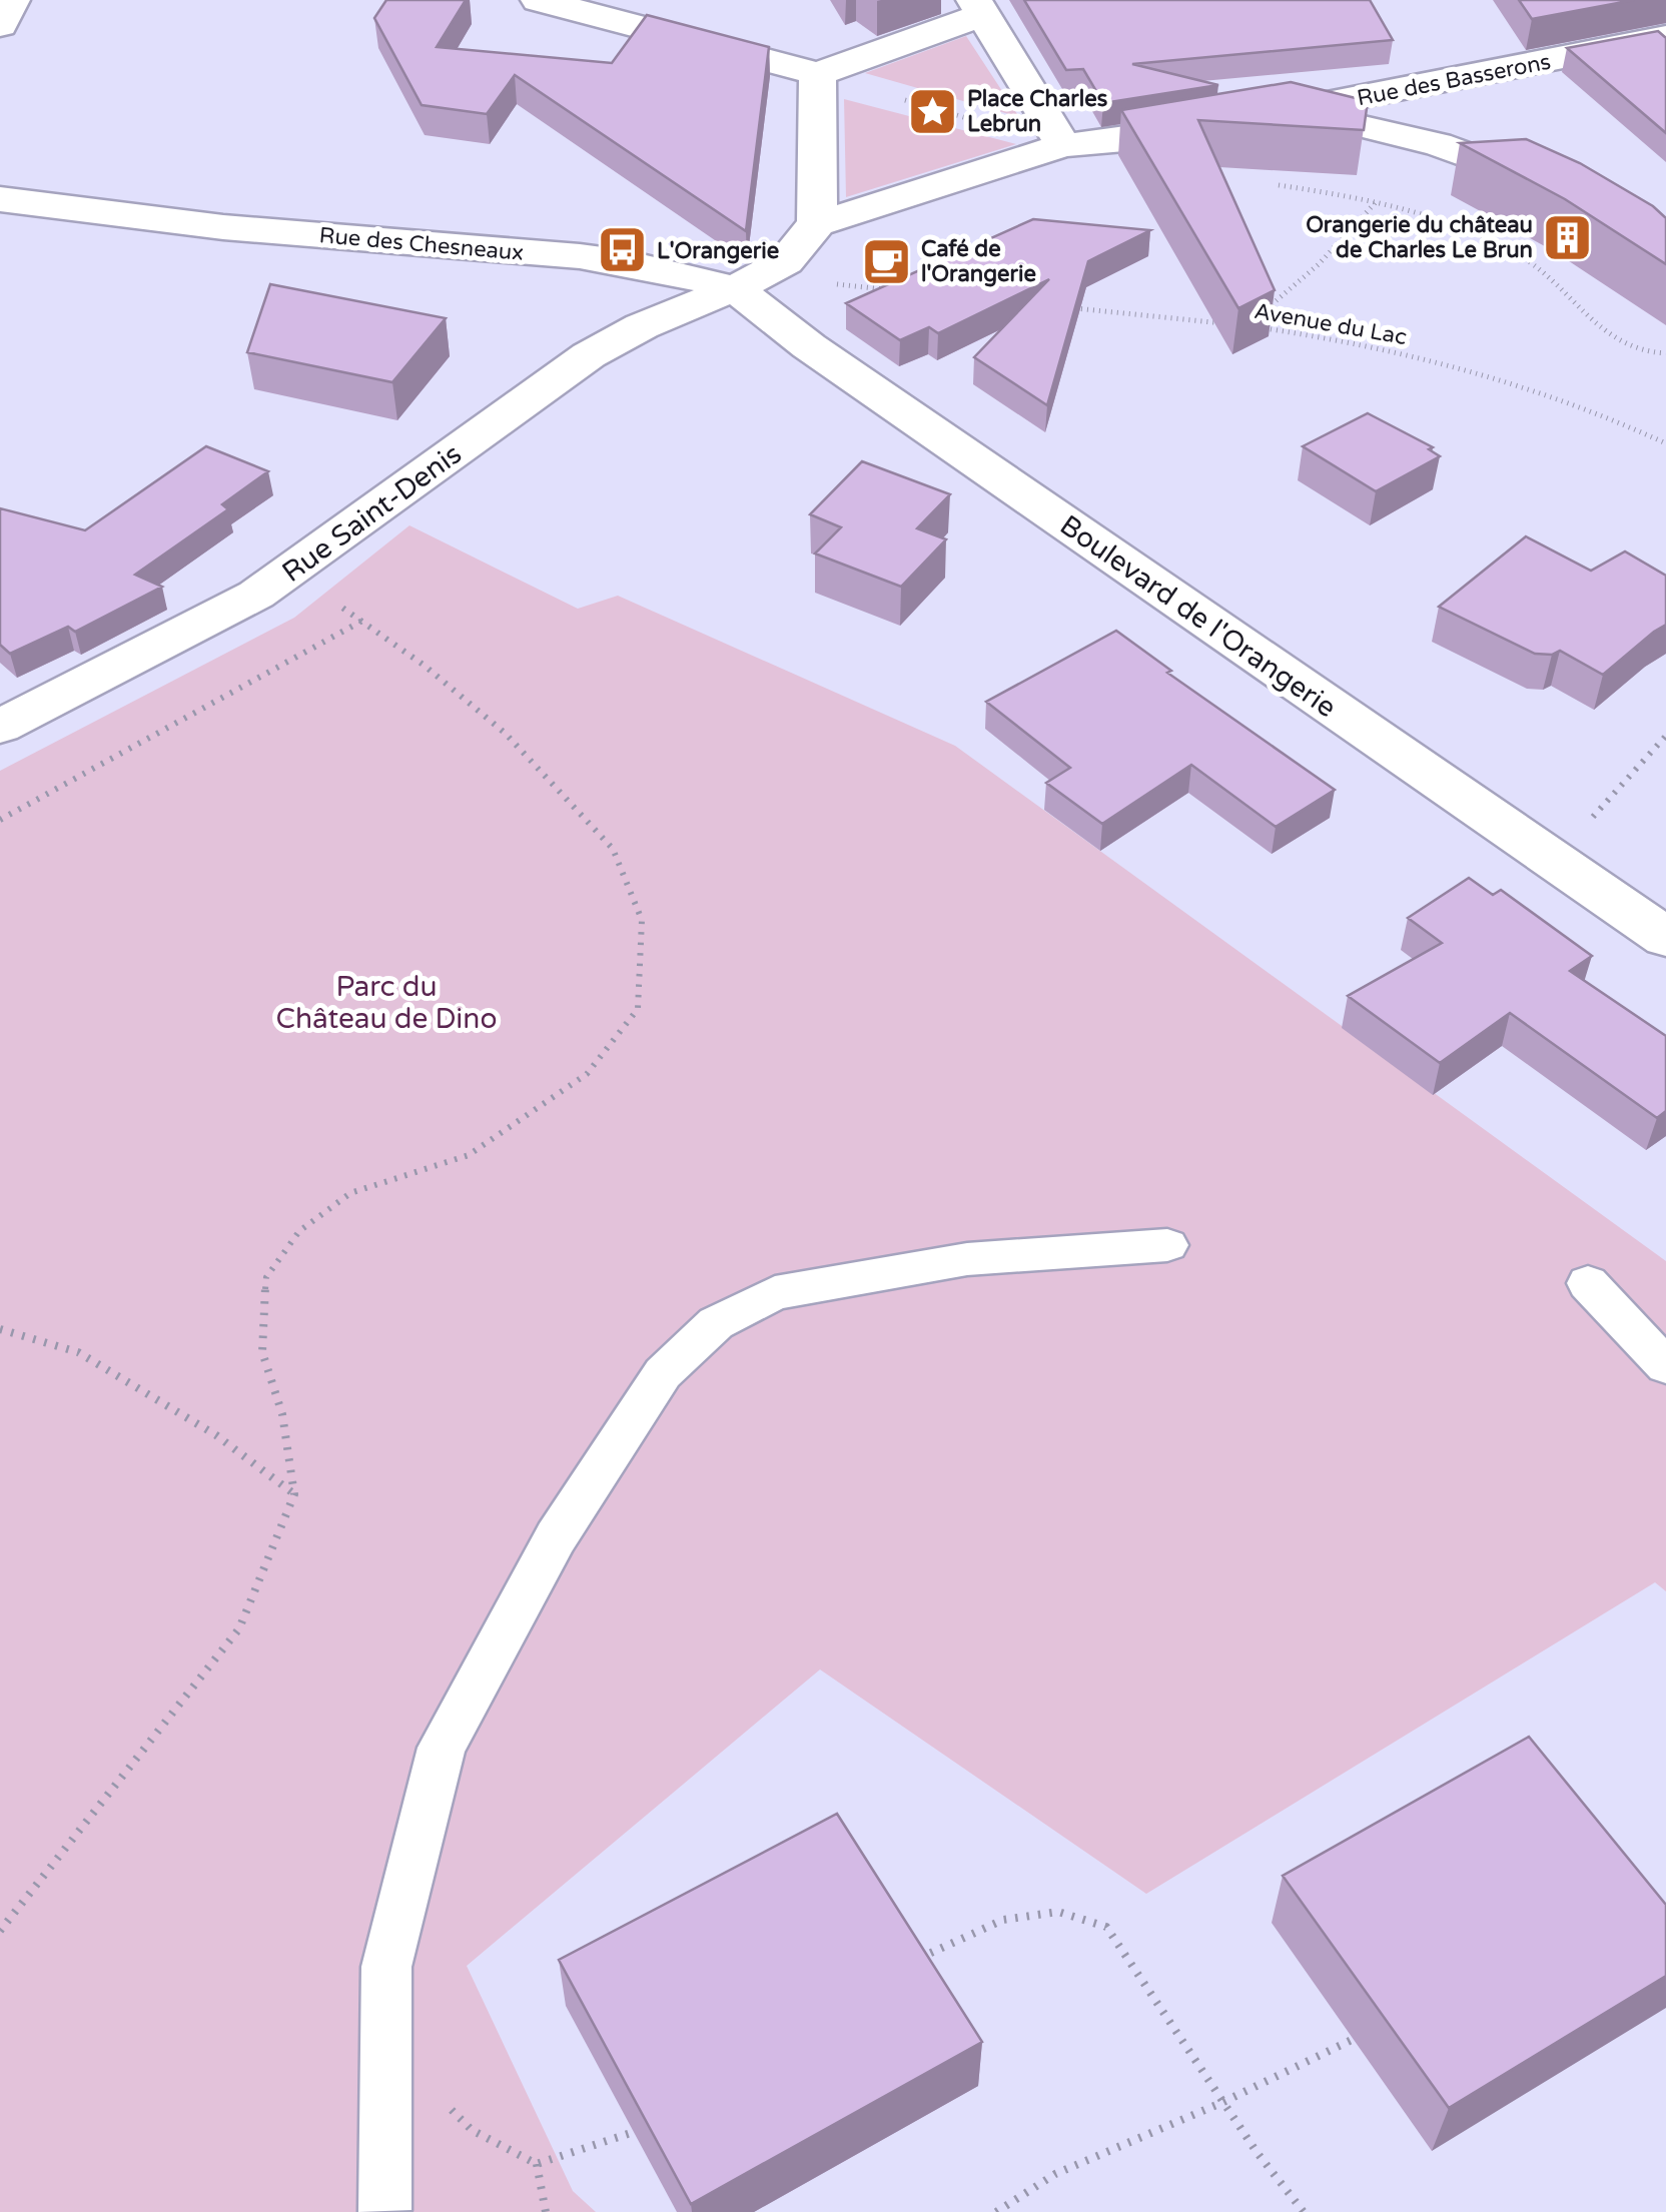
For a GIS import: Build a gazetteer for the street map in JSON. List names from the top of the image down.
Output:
{
  "streets": {
    "street": [
      "Rue des Basserons",
      "Rue des Chesneaux",
      "Rue Saint-Denis",
      "Boulevard de l'Orangerie"
    ],
    "path": ["Avenue du Lac"]
  },
  "crossings": [
    ["Rue des Chesneaux", "Rue Saint-Denis"],
    ["Rue des Chesneaux", "Boulevard de l'Orangerie"],
    ["Rue Saint-Denis", "Boulevard de l'Orangerie"]
  ],
  "parks": ["Parc du Château de Dino"],
  "places": {
    "place": ["Place Charles Lebrun"],
    "building": ["Orangerie du château de Charles Le Brun"],
    "bus stop": ["L'Orangerie"],
    "cafe": ["Café de l'Orangerie"]
  }
}
